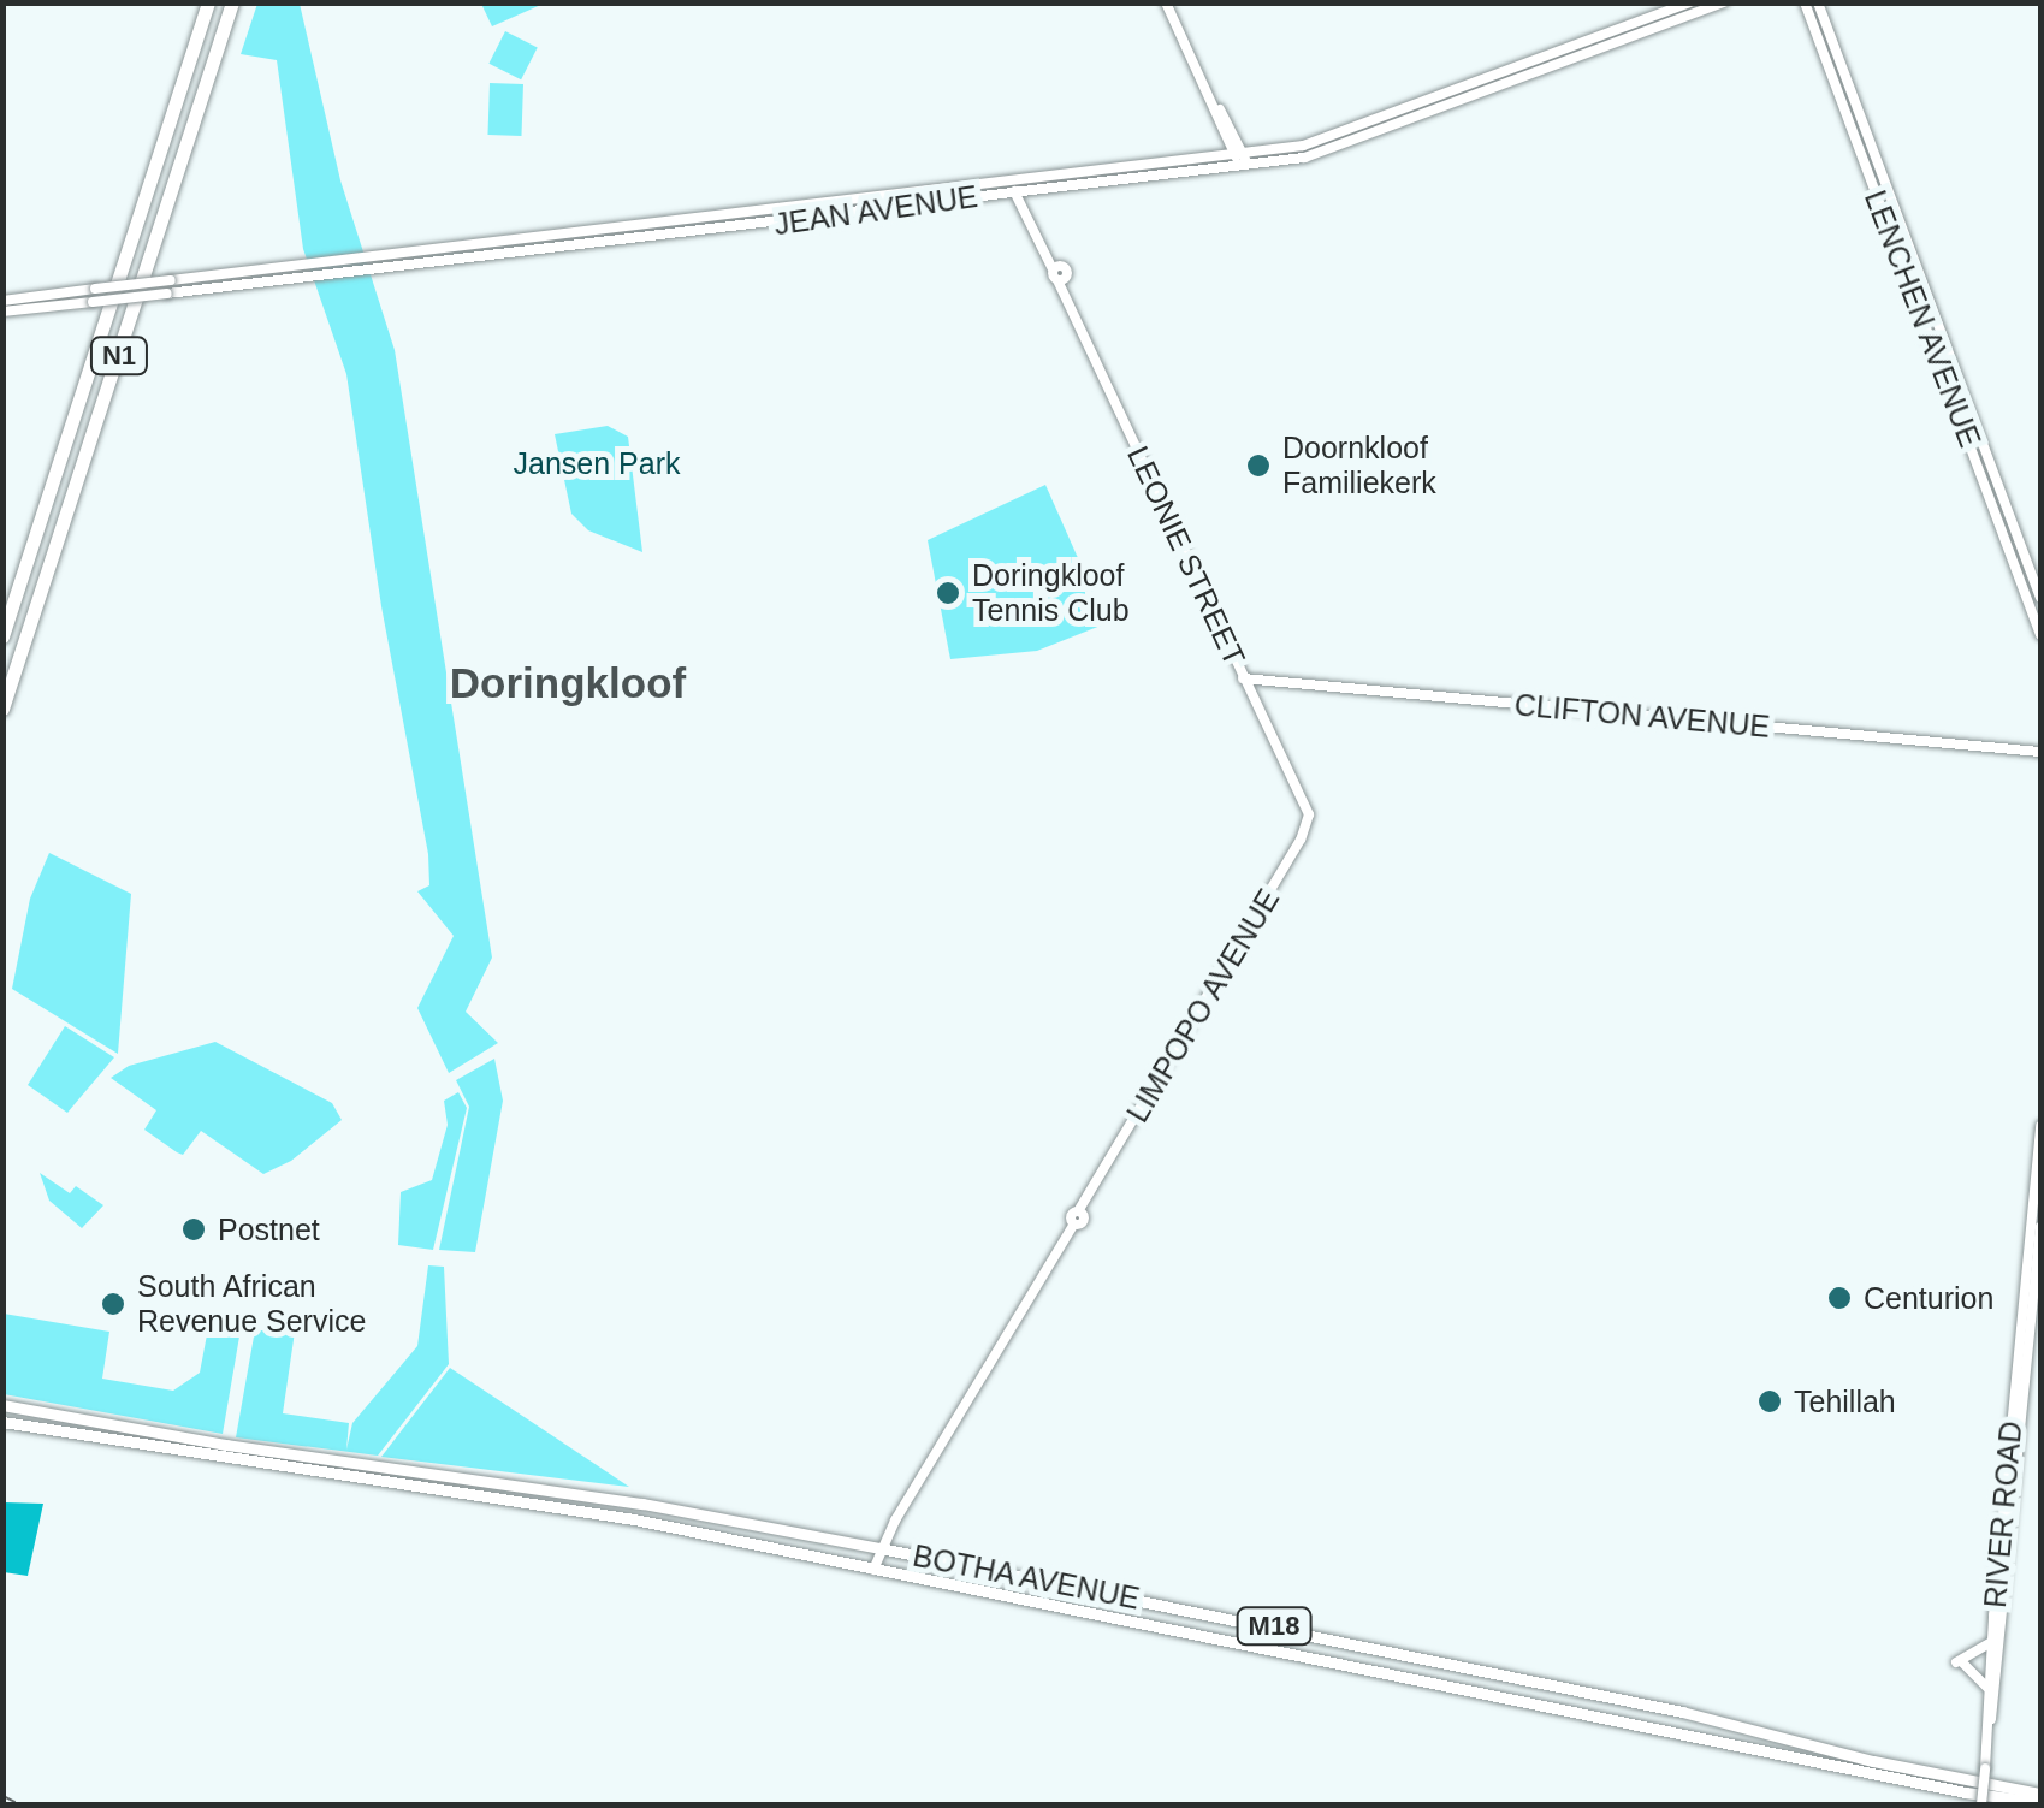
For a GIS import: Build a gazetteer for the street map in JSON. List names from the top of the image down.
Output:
{
  "streets": {
    "highway": ["N1"],
    "main road": [
      "JEAN AVENUE",
      "LENCHEN AVENUE",
      "LEONIE STREET",
      "CLIFTON AVENUE",
      "LIMPOPO AVENUE",
      "RIVER ROAD",
      "BOTHA AVENUE",
      "M18"
    ]
  },
  "crossings": [
    ["JEAN AVENUE", "LEONIE STREET"],
    ["LEONIE STREET", "CLIFTON AVENUE"],
    ["LEONIE STREET", "LIMPOPO AVENUE"],
    ["LIMPOPO AVENUE", "BOTHA AVENUE"]
  ],
  "districts": ["Doringkloof"],
  "parks": ["Jansen Park"],
  "places": [
    "Doornkloof Familiekerk",
    "Doringkloof Tennis Club",
    "Postnet",
    "Centurion",
    "South African Revenue Service",
    "Tehillah"
  ]
}
